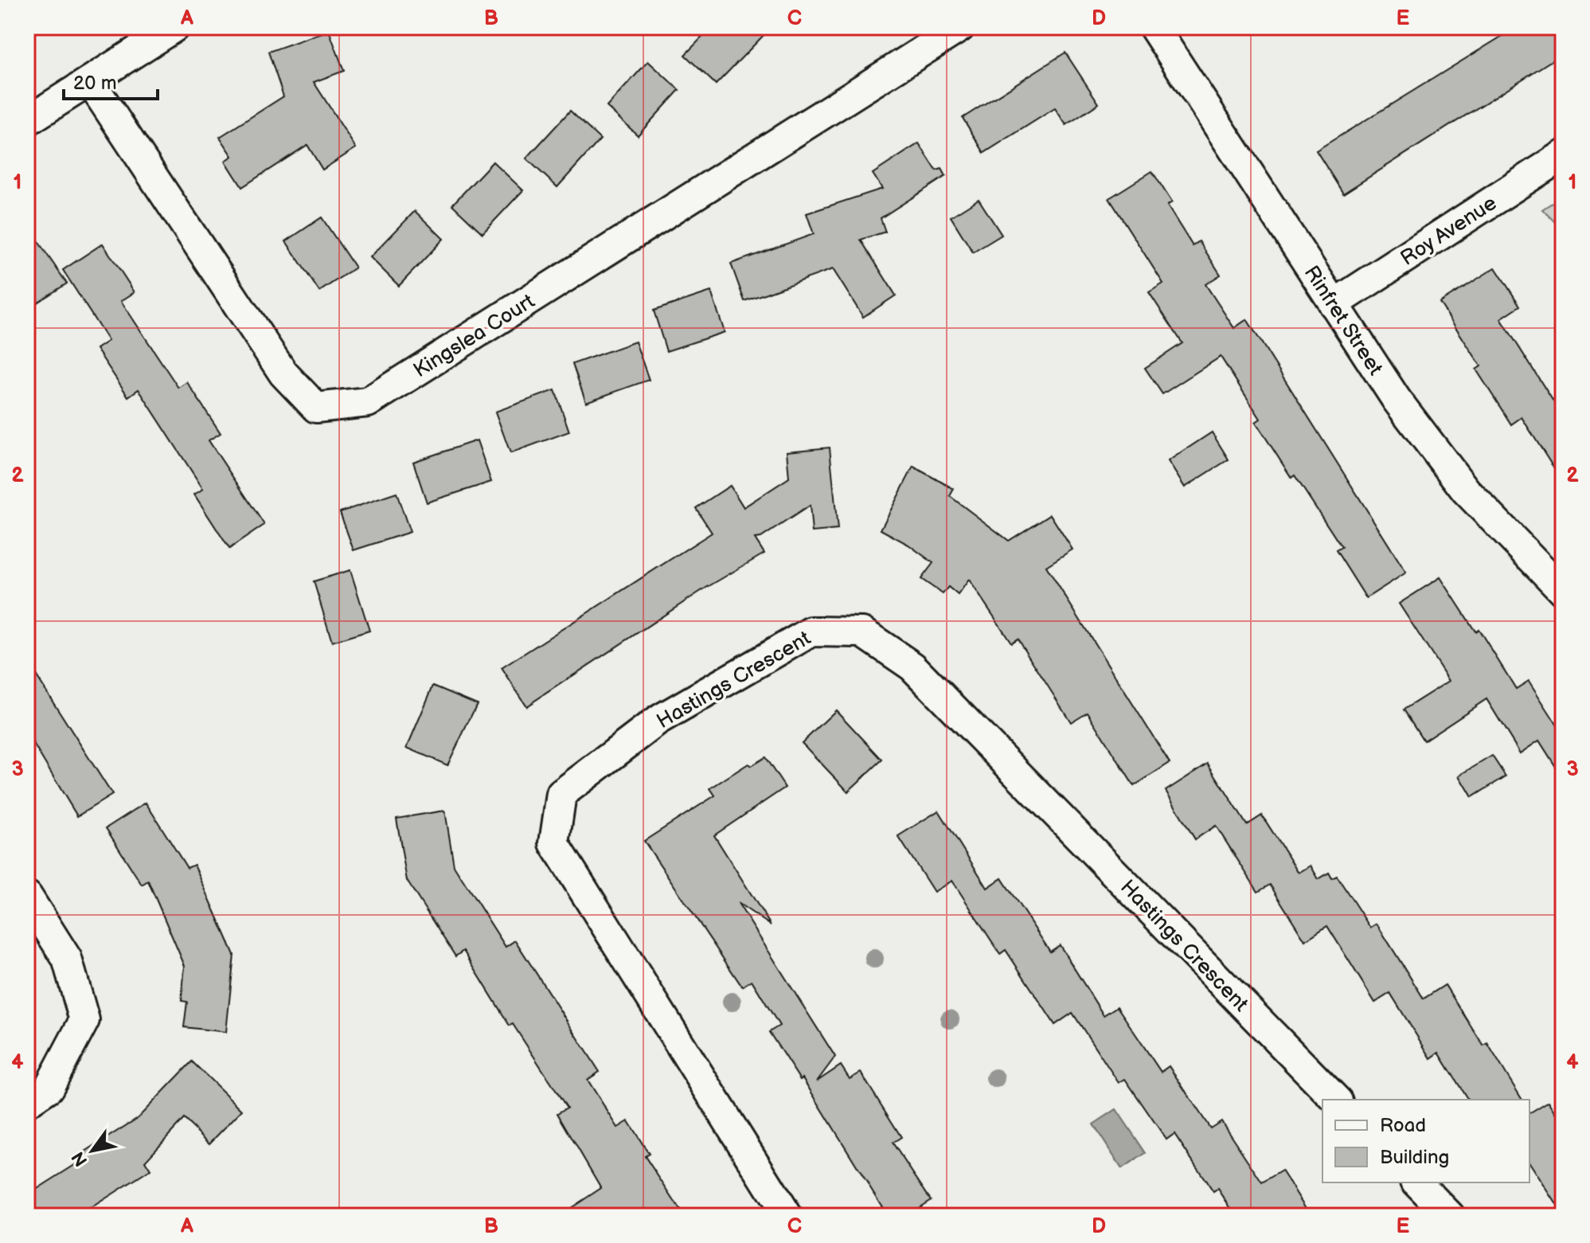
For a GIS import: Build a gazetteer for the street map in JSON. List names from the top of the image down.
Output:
{
  "streets": {
    "street": [
      "Roy Avenue",
      "Rinfret Street",
      "Kingslea Court",
      "Hastings Crescent"
    ]
  },
  "crossings": [
    ["Roy Avenue", "Rinfret Street"]
  ],
  "legend": ["Road", "Building"],
  "scale_bar": "20 m",
  "north": "bottom left",
  "grid": {
    "columns": [
      "A",
      "B",
      "C",
      "D",
      "E"
    ],
    "rows": [
      "1",
      "2",
      "3",
      "4"
    ]
  }
}
